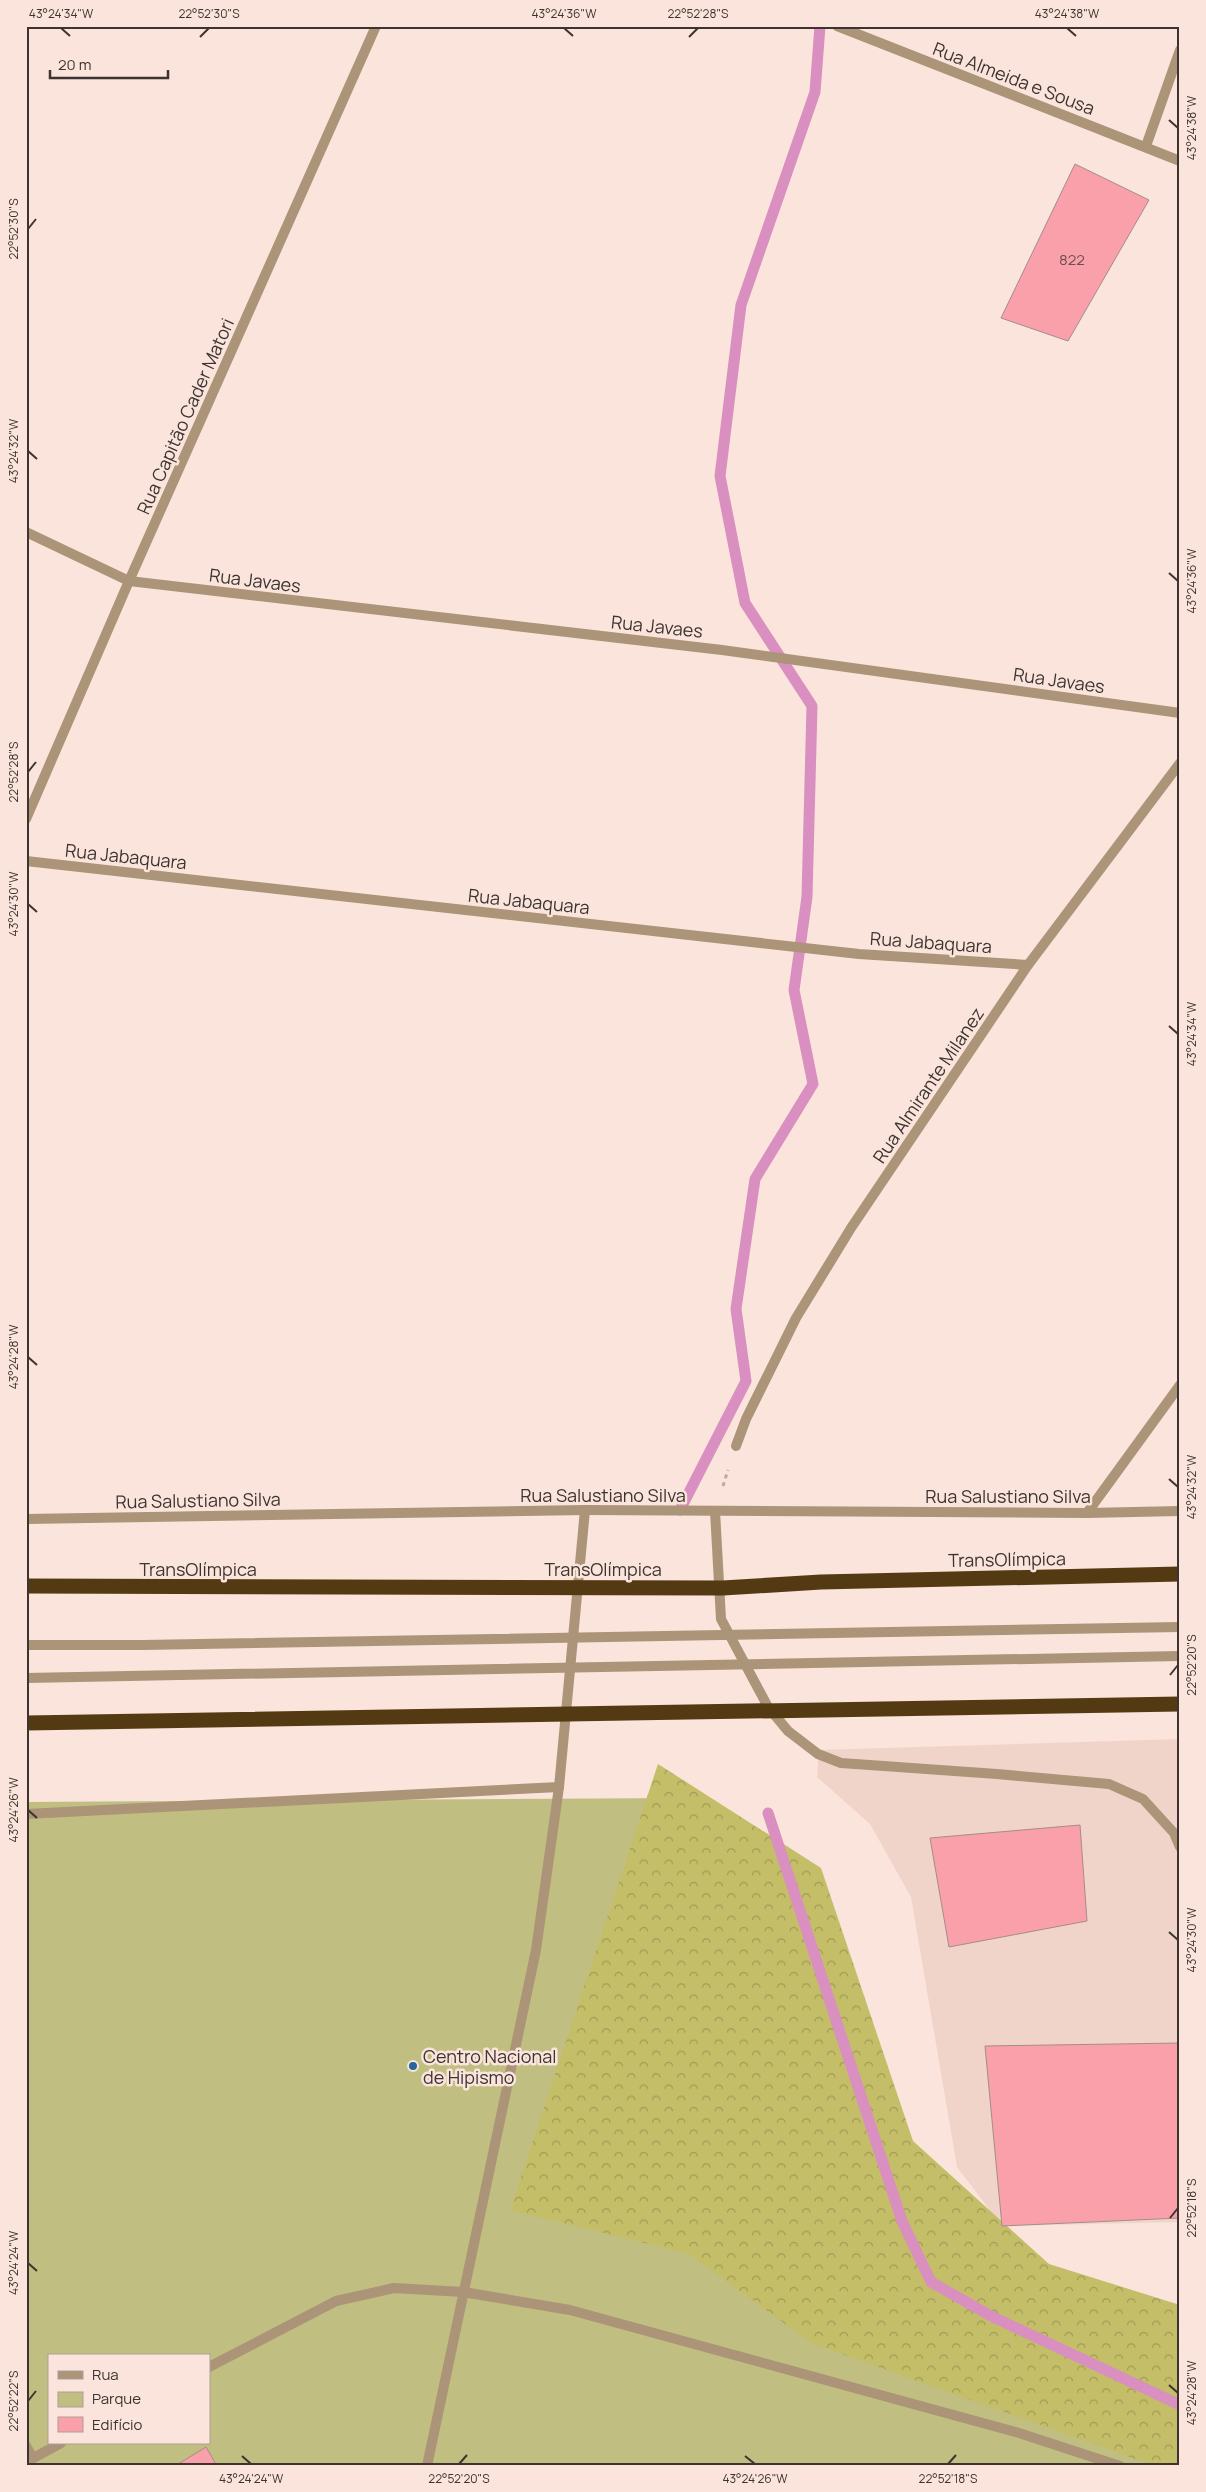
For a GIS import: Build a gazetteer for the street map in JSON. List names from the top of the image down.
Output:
{
  "streets": {
    "highway": ["TransOlímpica"],
    "street": [
      "Rua Almeida e Sousa",
      "Rua Capitão Cader Matori",
      "Rua Javaes",
      "Rua Jabaquara",
      "Rua Almirante Milanez",
      "Rua Salustiano Silva"
    ]
  },
  "crossings": [
    ["Rua Capitão Cader Matori", "Rua Javaes"],
    ["Rua Jabaquara", "Rua Almirante Milanez"]
  ],
  "places": ["Centro Nacional de Hipismo"],
  "house_numbers": ["822"],
  "legend": ["Rua", "Parque", "Edifício"],
  "scale_bar": "20 m",
  "coordinates": [
    "43°24'34\"W",
    "22°52'30\"S",
    "43°24'36\"W",
    "22°52'28\"S",
    "43°24'38\"W",
    "43°24'32\"W",
    "43°24'30\"W",
    "43°24'28\"W",
    "22°52'20\"S",
    "43°24'26\"W",
    "22°52'18\"S",
    "43°24'24\"W",
    "22°52'22\"S"
  ]
}
